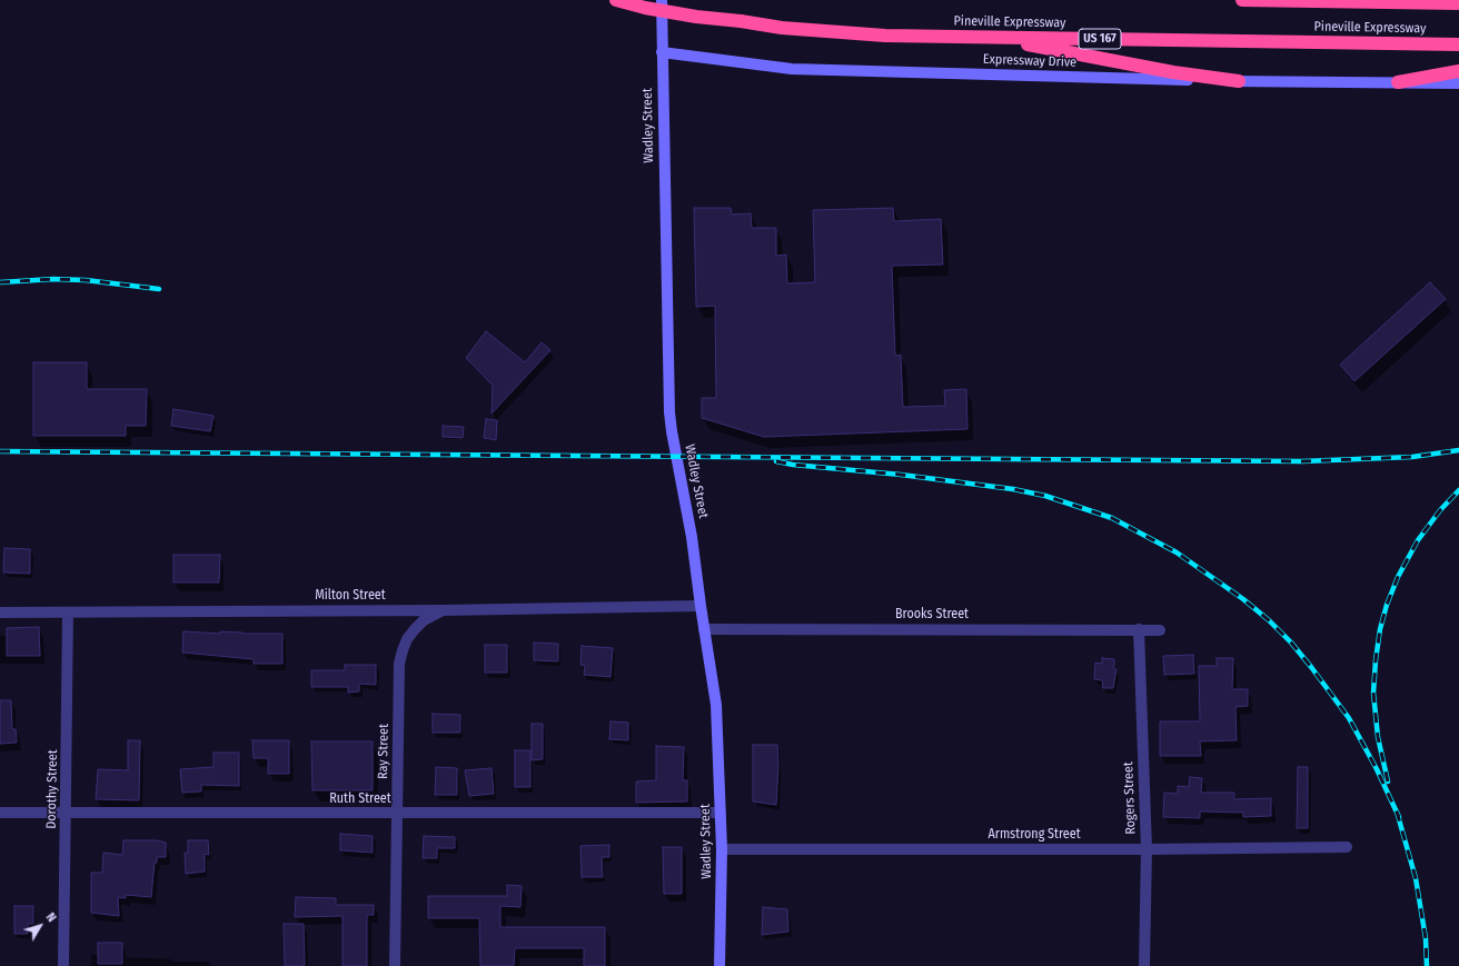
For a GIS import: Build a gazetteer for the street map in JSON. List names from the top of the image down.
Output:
{
  "streets": {
    "highway": ["Pineville Expressway", "US 167"],
    "street": [
      "Expressway Drive",
      "Wadley Street",
      "Milton Street",
      "Brooks Street",
      "Ray Street",
      "Dorothy Street",
      "Rogers Street",
      "Ruth Street",
      "Armstrong Street"
    ]
  },
  "crossings": [
    ["Expressway Drive", "Wadley Street"],
    ["Wadley Street", "Milton Street"],
    ["Wadley Street", "Brooks Street"],
    ["Wadley Street", "Ruth Street"],
    ["Wadley Street", "Armstrong Street"],
    ["Milton Street", "Ray Street"],
    ["Milton Street", "Dorothy Street"],
    ["Brooks Street", "Rogers Street"],
    ["Ray Street", "Ruth Street"],
    ["Dorothy Street", "Ruth Street"],
    ["Rogers Street", "Armstrong Street"]
  ],
  "north": "top right"
}
